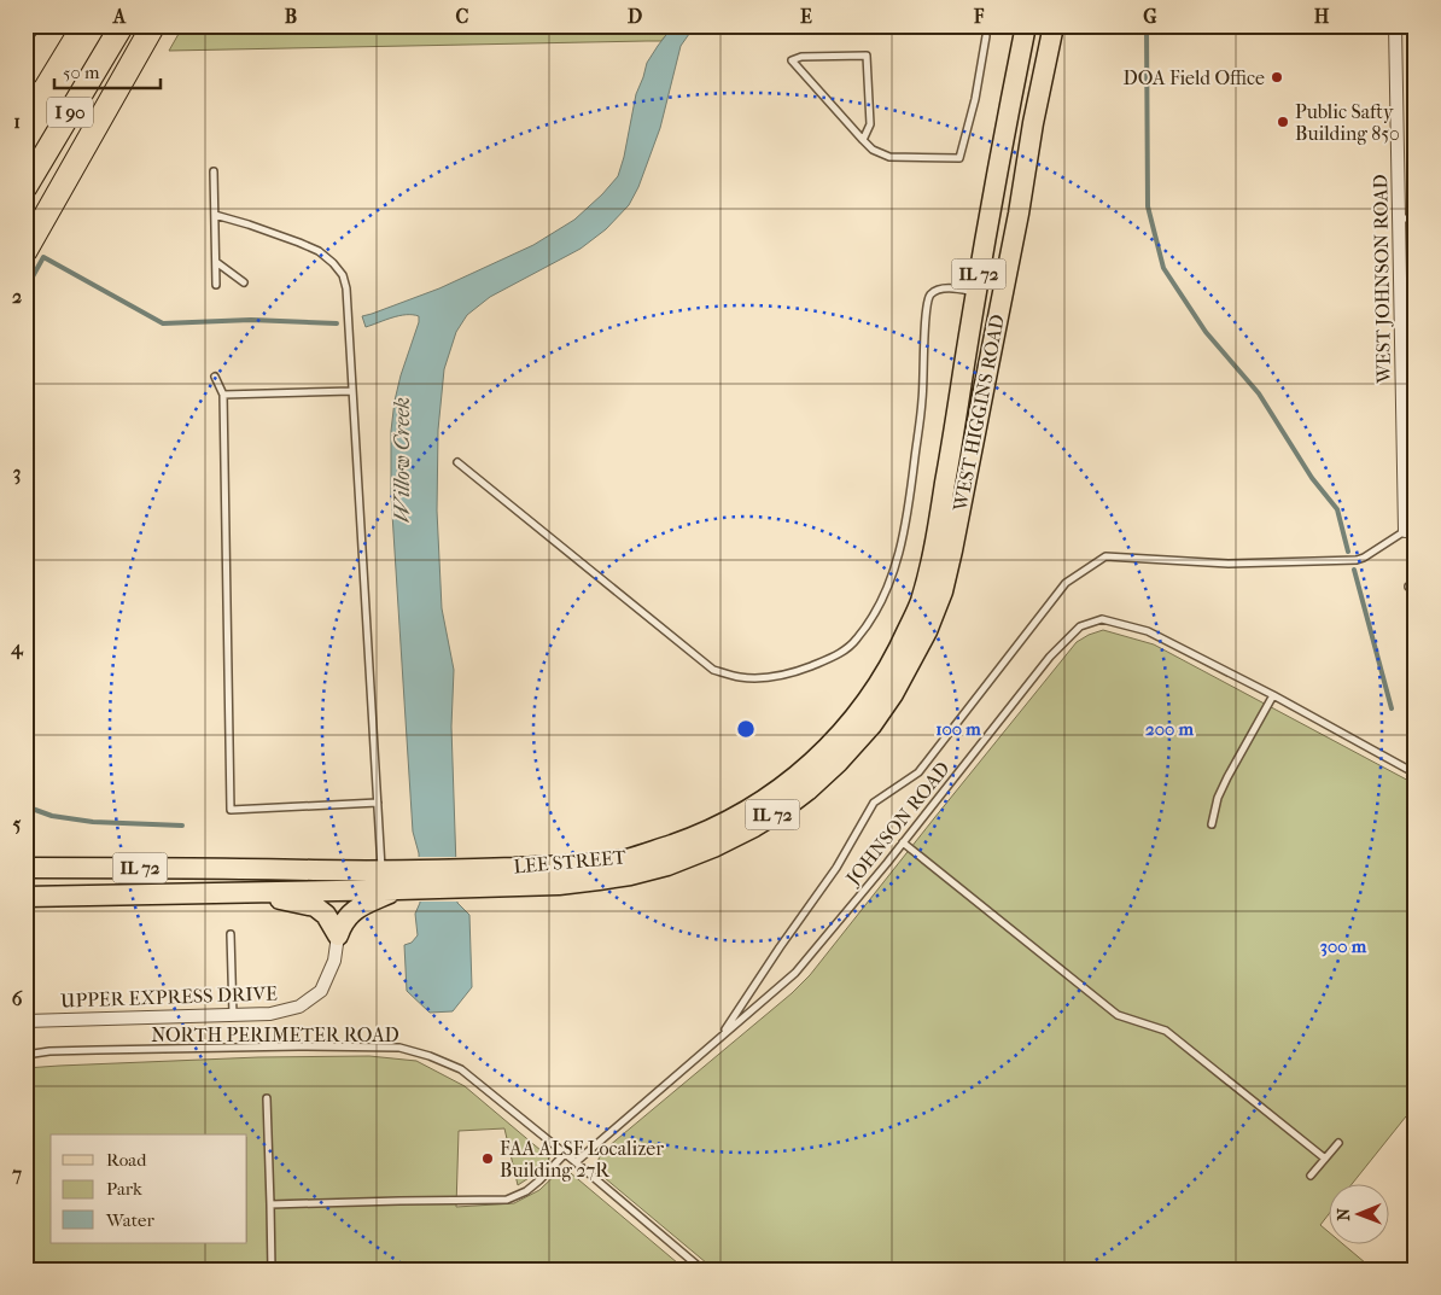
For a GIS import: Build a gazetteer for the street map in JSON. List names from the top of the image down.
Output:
{
  "streets": {
    "highway": ["I 90"],
    "main road": ["IL 72", "WEST HIGGINS ROAD", "LEE STREET"],
    "street": ["WEST JOHNSON ROAD", "UPPER EXPRESS DRIVE"],
    "lane": ["JOHNSON ROAD", "NORTH PERIMETER ROAD"]
  },
  "crossings": [
    ["IL 72", "LEE STREET"],
    ["WEST HIGGINS ROAD", "LEE STREET"],
    ["JOHNSON ROAD", "NORTH PERIMETER ROAD"]
  ],
  "water": ["Willow Creek"],
  "places": ["DOA Field Office", "Public Safty Building 850", "FAA ALSF Localizer Building 27R"],
  "legend": ["Road", "Park", "Water"],
  "scale_bar": "50 m",
  "north": "left",
  "grid": {
    "columns": [
      "A",
      "B",
      "C",
      "D",
      "E",
      "F",
      "G",
      "H"
    ],
    "rows": [
      "1",
      "2",
      "3",
      "4",
      "5",
      "6",
      "7"
    ]
  },
  "rings": ["100 m", "200 m", "300 m"]
}
